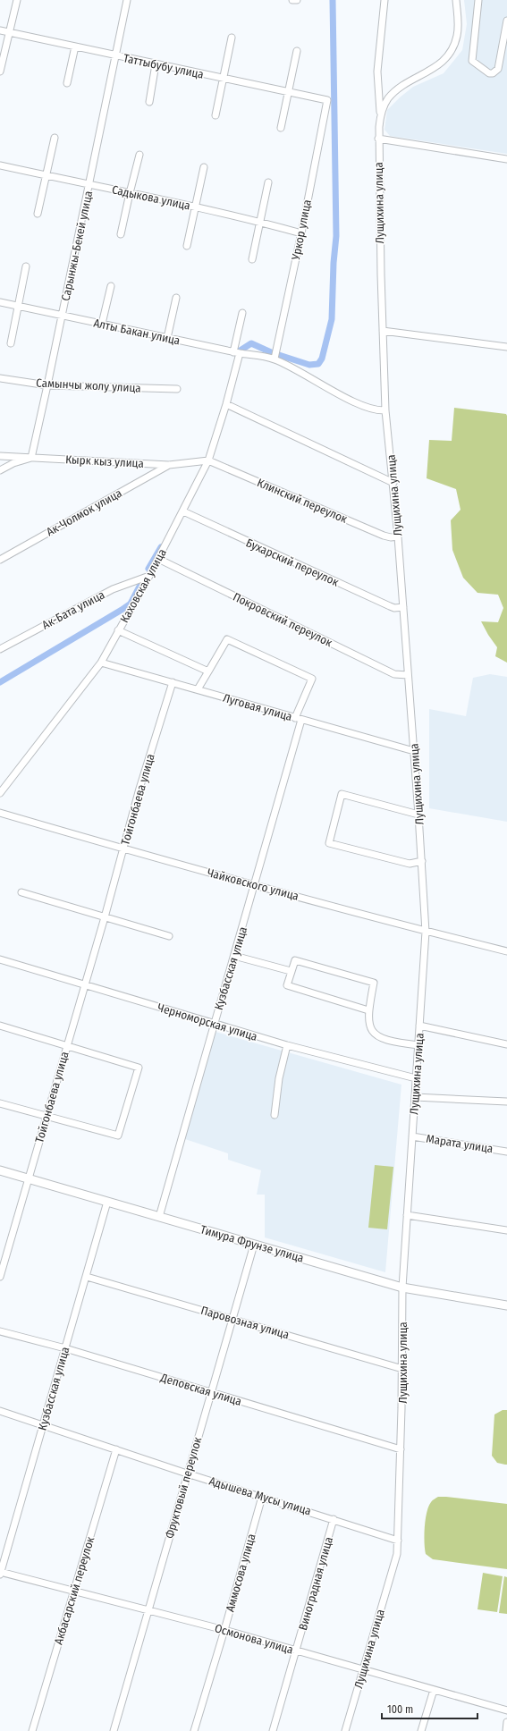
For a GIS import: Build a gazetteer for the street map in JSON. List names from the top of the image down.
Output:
{
  "streets": {
    "main road": ["Тимура Фрунзе улица"],
    "street": [
      "Таттыбубу улица",
      "Садыкова улица",
      "Лущихина улица",
      "Уркор улица",
      "Сарынжы-Бекей улица",
      "Алты Бакан улица",
      "Самынчы жолу улица",
      "Кырк кыз улица",
      "Клинский переулок",
      "Ак-Чолмок улица",
      "Бухарский переулок",
      "Каховская улица",
      "Ак-Бата улица",
      "Покровский переулок",
      "Луговая улица",
      "Тойгонбаева улица",
      "Чайковского улица",
      "Кузбасская улица",
      "Черноморская улица",
      "Марата улица",
      "Паровозная улица",
      "Деповская улица",
      "Фруктовый переулок",
      "Адышева Мусы улица",
      "Аммосова улица",
      "Виноградная улица",
      "Акбасарский переулок",
      "Осмонова улица"
    ]
  },
  "crossings": [
    ["Таттыбубу улица", "Уркор улица"],
    ["Таттыбубу улица", "Сарынжы-Бекей улица"],
    ["Садыкова улица", "Уркор улица"],
    ["Садыкова улица", "Сарынжы-Бекей улица"],
    ["Лущихина улица", "Клинский переулок"],
    ["Лущихина улица", "Бухарский переулок"],
    ["Лущихина улица", "Покровский переулок"],
    ["Лущихина улица", "Луговая улица"],
    ["Лущихина улица", "Чайковского улица"],
    ["Лущихина улица", "Черноморская улица"],
    ["Лущихина улица", "Марата улица"],
    ["Лущихина улица", "Тимура Фрунзе улица"],
    ["Лущихина улица", "Паровозная улица"],
    ["Лущихина улица", "Деповская улица"],
    ["Лущихина улица", "Адышева Мусы улица"],
    ["Лущихина улица", "Осмонова улица"],
    ["Уркор улица", "Алты Бакан улица"],
    ["Сарынжы-Бекей улица", "Алты Бакан улица"],
    ["Сарынжы-Бекей улица", "Самынчы жолу улица"],
    ["Сарынжы-Бекей улица", "Кырк кыз улица"],
    ["Алты Бакан улица", "Каховская улица"],
    ["Кырк кыз улица", "Клинский переулок"],
    ["Кырк кыз улица", "Ак-Чолмок улица"],
    ["Кырк кыз улица", "Каховская улица"],
    ["Клинский переулок", "Каховская улица"],
    ["Бухарский переулок", "Каховская улица"],
    ["Каховская улица", "Ак-Бата улица"],
    ["Каховская улица", "Покровский переулок"],
    ["Каховская улица", "Луговая улица"],
    ["Луговая улица", "Тойгонбаева улица"],
    ["Луговая улица", "Кузбасская улица"],
    ["Тойгонбаева улица", "Чайковского улица"],
    ["Тойгонбаева улица", "Черноморская улица"],
    ["Тойгонбаева улица", "Тимура Фрунзе улица"],
    ["Чайковского улица", "Кузбасская улица"],
    ["Кузбасская улица", "Черноморская улица"],
    ["Кузбасская улица", "Тимура Фрунзе улица"],
    ["Кузбасская улица", "Паровозная улица"],
    ["Кузбасская улица", "Деповская улица"],
    ["Кузбасская улица", "Адышева Мусы улица"],
    ["Кузбасская улица", "Осмонова улица"],
    ["Тимура Фрунзе улица", "Фруктовый переулок"],
    ["Паровозная улица", "Фруктовый переулок"],
    ["Деповская улица", "Фруктовый переулок"],
    ["Фруктовый переулок", "Адышева Мусы улица"],
    ["Фруктовый переулок", "Осмонова улица"],
    ["Адышева Мусы улица", "Аммосова улица"],
    ["Адышева Мусы улица", "Виноградная улица"],
    ["Адышева Мусы улица", "Акбасарский переулок"],
    ["Аммосова улица", "Осмонова улица"],
    ["Виноградная улица", "Осмонова улица"],
    ["Акбасарский переулок", "Осмонова улица"]
  ],
  "scale_bar": "100 m"
}
